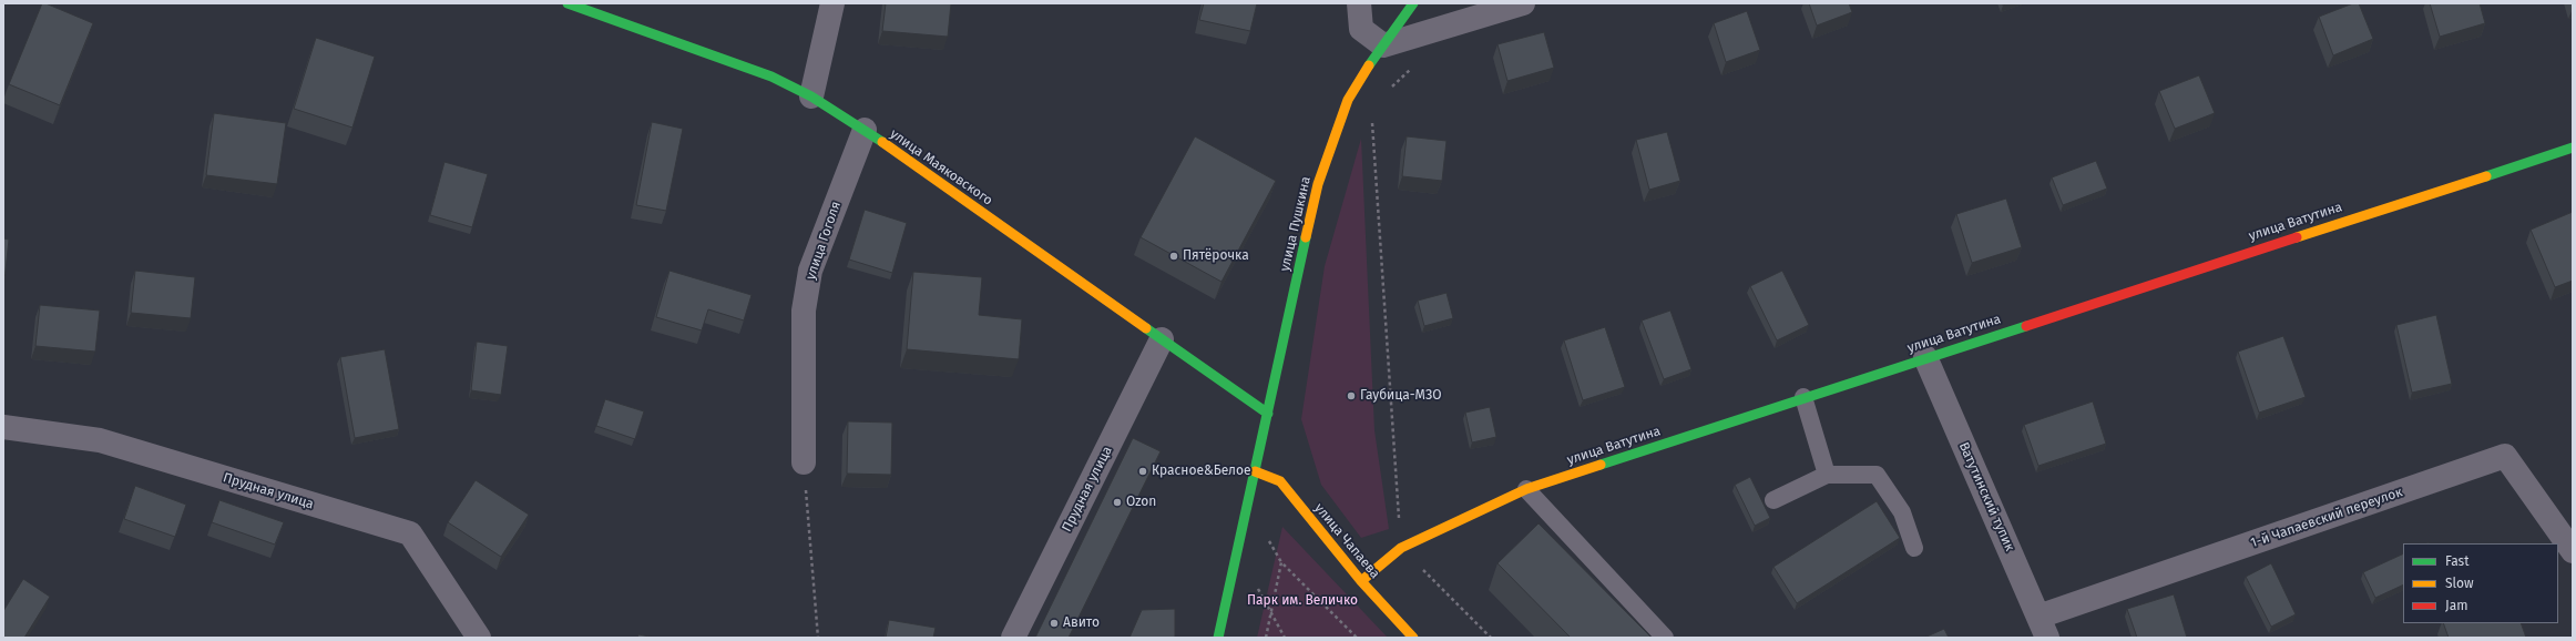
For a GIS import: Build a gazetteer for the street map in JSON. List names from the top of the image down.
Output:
{
  "streets": {
    "street": [
      "улица Маяковского",
      "улица Ватутина",
      "улица Пушкина",
      "улица Гоголя",
      "Прудная улица",
      "Ватутинский тупик",
      "1-й Чапаевский переулок",
      "улица Чапаева"
    ]
  },
  "crossings": [
    ["улица Маяковского", "улица Пушкина"],
    ["улица Маяковского", "улица Гоголя"],
    ["улица Маяковского", "Прудная улица"],
    ["улица Ватутина", "Ватутинский тупик"],
    ["улица Ватутина", "улица Чапаева"],
    ["улица Пушкина", "улица Чапаева"],
    ["Ватутинский тупик", "1-й Чапаевский переулок"]
  ],
  "parks": ["Парк им. Величко"],
  "places": [
    "Пятёрочка",
    "Гаубица-МЗО",
    "Красное&Белое",
    "Ozon",
    "Авито"
  ],
  "legend": ["Fast", "Slow", "Jam"]
}
